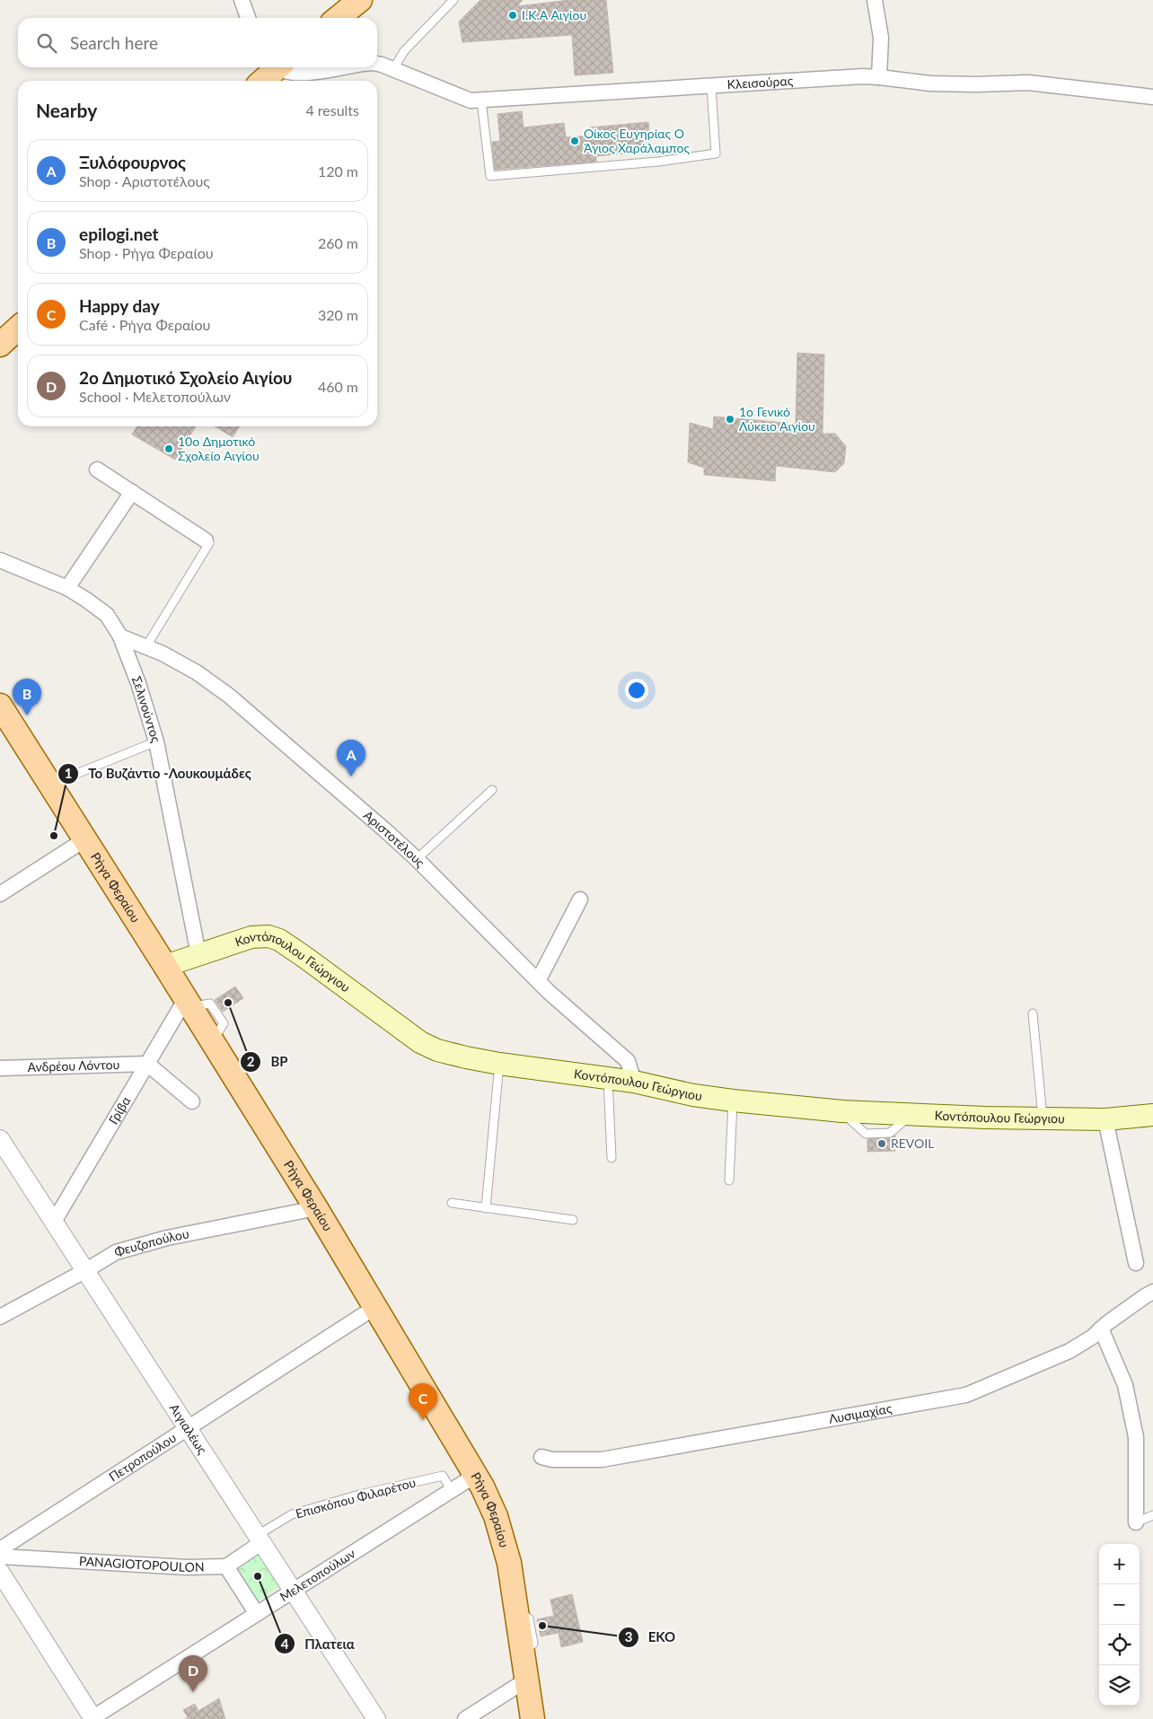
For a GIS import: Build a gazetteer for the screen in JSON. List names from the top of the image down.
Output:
{
  "streets": {
    "main road": ["Ρήγα Φεραίου", "Κοντόπουλου Γεώργιου"],
    "street": [
      "Κλεισούρας",
      "Σελινούντος",
      "Αριστοτέλους",
      "Ανδρέου Λόντου",
      "Γρίβα",
      "Φευζοπούλου",
      "Λυσιμαχίας",
      "Αιγιαλέως",
      "Πετροπούλου",
      "PANAGIOTOPOULON",
      "Μελετοπούλων"
    ],
    "lane": ["Επισκόπου Φιλαρέτου"]
  },
  "crossings": [
    ["Σελινούντος", "Αριστοτέλους"],
    ["Σελινούντος", "Κοντόπουλου Γεώργιου"],
    ["Αριστοτέλους", "Κοντόπουλου Γεώργιου"],
    ["Ρήγα Φεραίου", "Κοντόπουλου Γεώργιου"],
    ["Ρήγα Φεραίου", "Γρίβα"],
    ["Ρήγα Φεραίου", "Φευζοπούλου"],
    ["Ρήγα Φεραίου", "Πετροπούλου"],
    ["Ρήγα Φεραίου", "Μελετοπούλων"],
    ["Ανδρέου Λόντου", "Γρίβα"],
    ["Γρίβα", "Αιγιαλέως"],
    ["Φευζοπούλου", "Αιγιαλέως"],
    ["Αιγιαλέως", "Πετροπούλου"],
    ["Αιγιαλέως", "Επισκόπου Φιλαρέτου"],
    ["Αιγιαλέως", "Μελετοπούλων"],
    ["Επισκόπου Φιλαρέτου", "Μελετοπούλων"]
  ],
  "places": [
    "Ι.Κ.Α Αιγίου",
    "Οίκος Ευγηρίας Ο Άγιος Χαράλαμπος",
    "1o Γενικό Λύκειο Αιγίου",
    "10o Δημοτικό Σχολείο Αιγίου",
    "Το Βυζάντιο -Λουκουμάδες",
    "BP",
    "REVOIL",
    "Πλατεια",
    "EKO"
  ],
  "page": {
    "search": "Search here",
    "heading": ["Nearby", "4 results"],
    "list": [
      {
        "mark": "A",
        "name": "Ξυλόφουρνος",
        "note": "Shop · Αριστοτέλους",
        "value": "120 m"
      },
      {
        "mark": "B",
        "name": "epilogi.net",
        "note": "Shop · Ρήγα Φεραίου",
        "value": "260 m"
      },
      {
        "mark": "C",
        "name": "Happy day",
        "note": "Café · Ρήγα Φεραίου",
        "value": "320 m"
      },
      {
        "mark": "D",
        "name": "2ο Δημοτικό Σχολείο Αιγίου",
        "note": "School · Μελετοπούλων",
        "value": "460 m"
      }
    ],
    "pins": [
      "B",
      "A",
      "C",
      "D"
    ],
    "map_buttons": ["+", "−"]
  }
}
